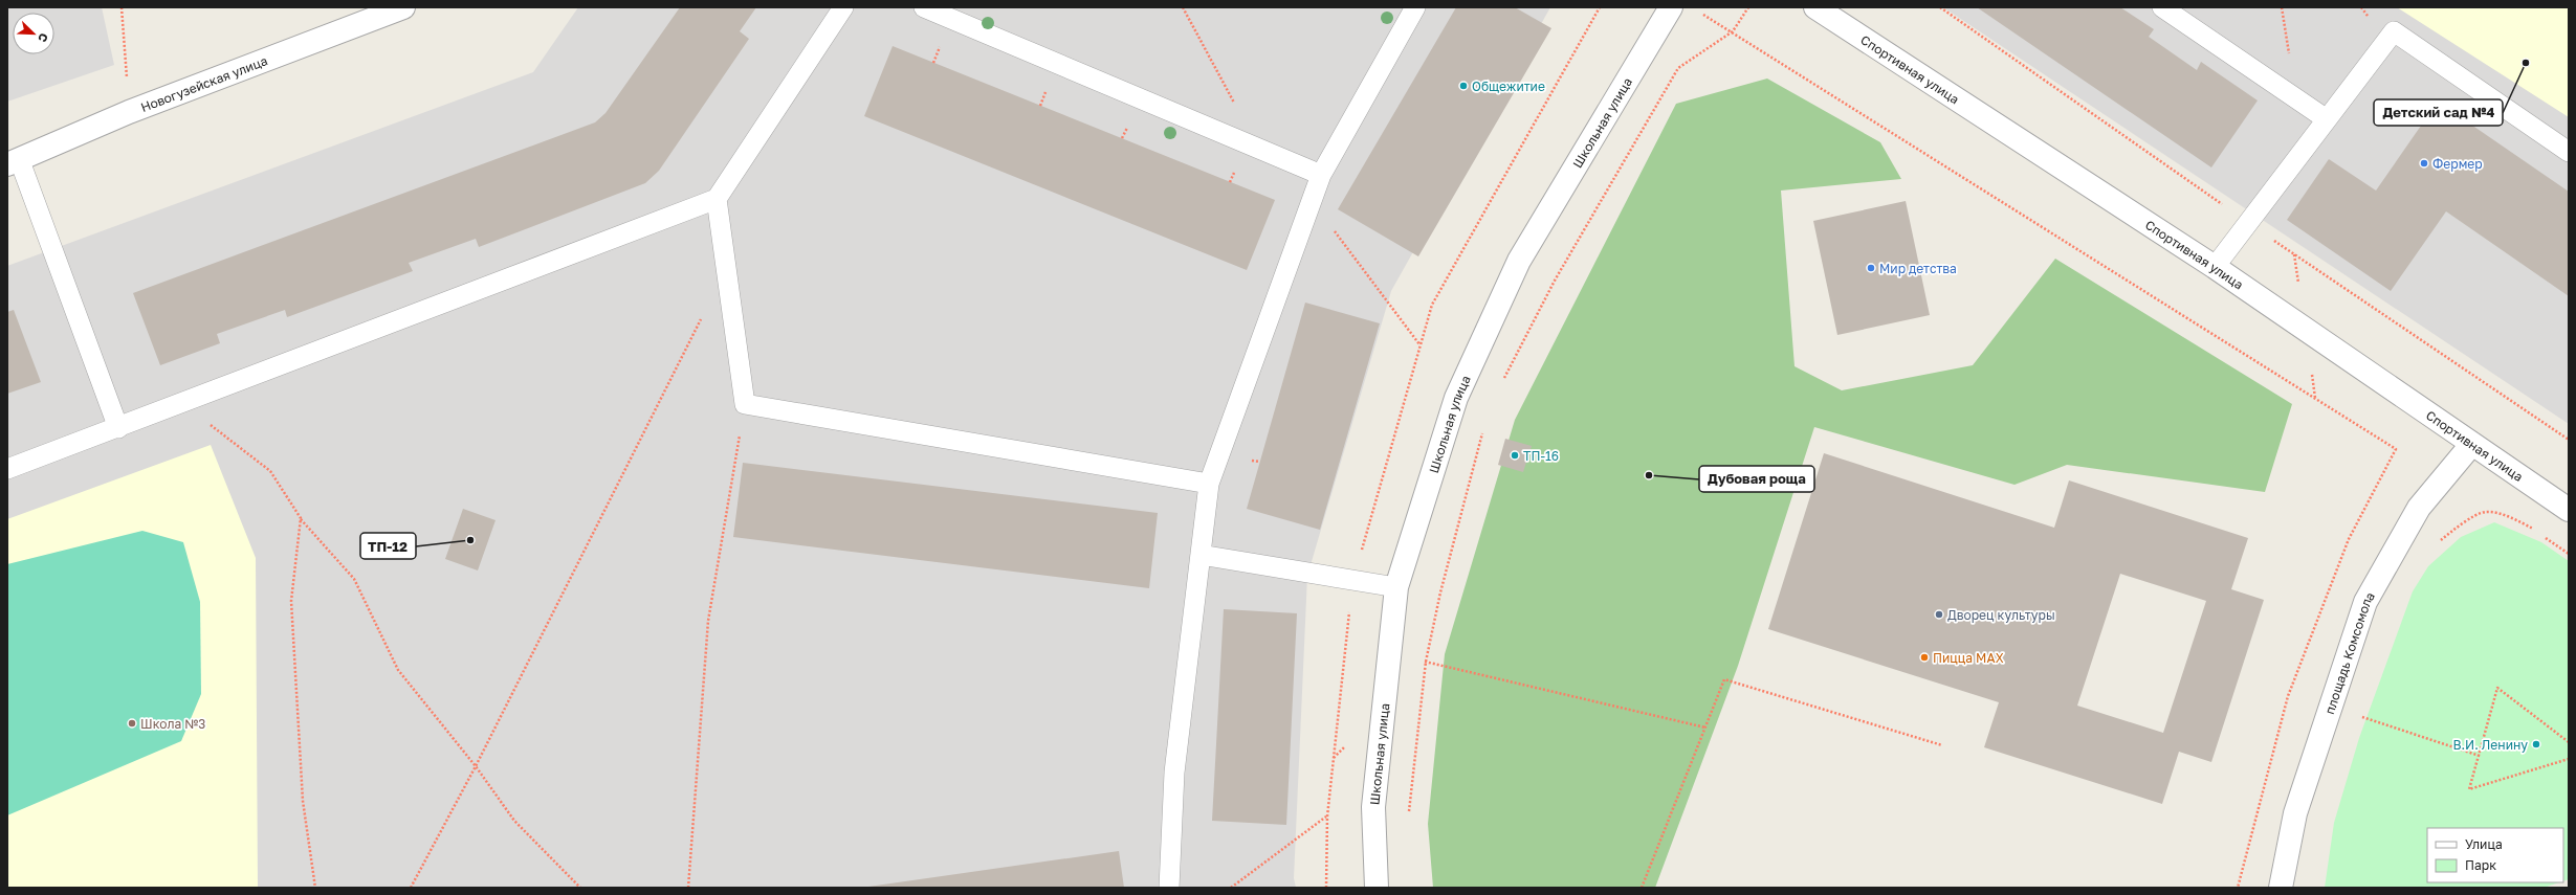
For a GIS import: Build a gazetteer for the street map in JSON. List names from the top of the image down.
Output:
{
  "streets": {
    "street": [
      "Спортивная улица",
      "Новогузейская улица",
      "Школьная улица",
      "площадь Комсомола"
    ]
  },
  "crossings": [
    ["Спортивная улица", "площадь Комсомола"]
  ],
  "places": [
    "Детский сад №4",
    "Общежитие",
    "Фермер",
    "Мир детства",
    "ТП-16",
    "Дубовая роща",
    "ТП-12",
    "Дворец культуры",
    "Пицца MAX",
    "Школа №3",
    "В.И. Ленину"
  ],
  "legend": ["Улица", "Парк"],
  "north": "bottom right"
}
